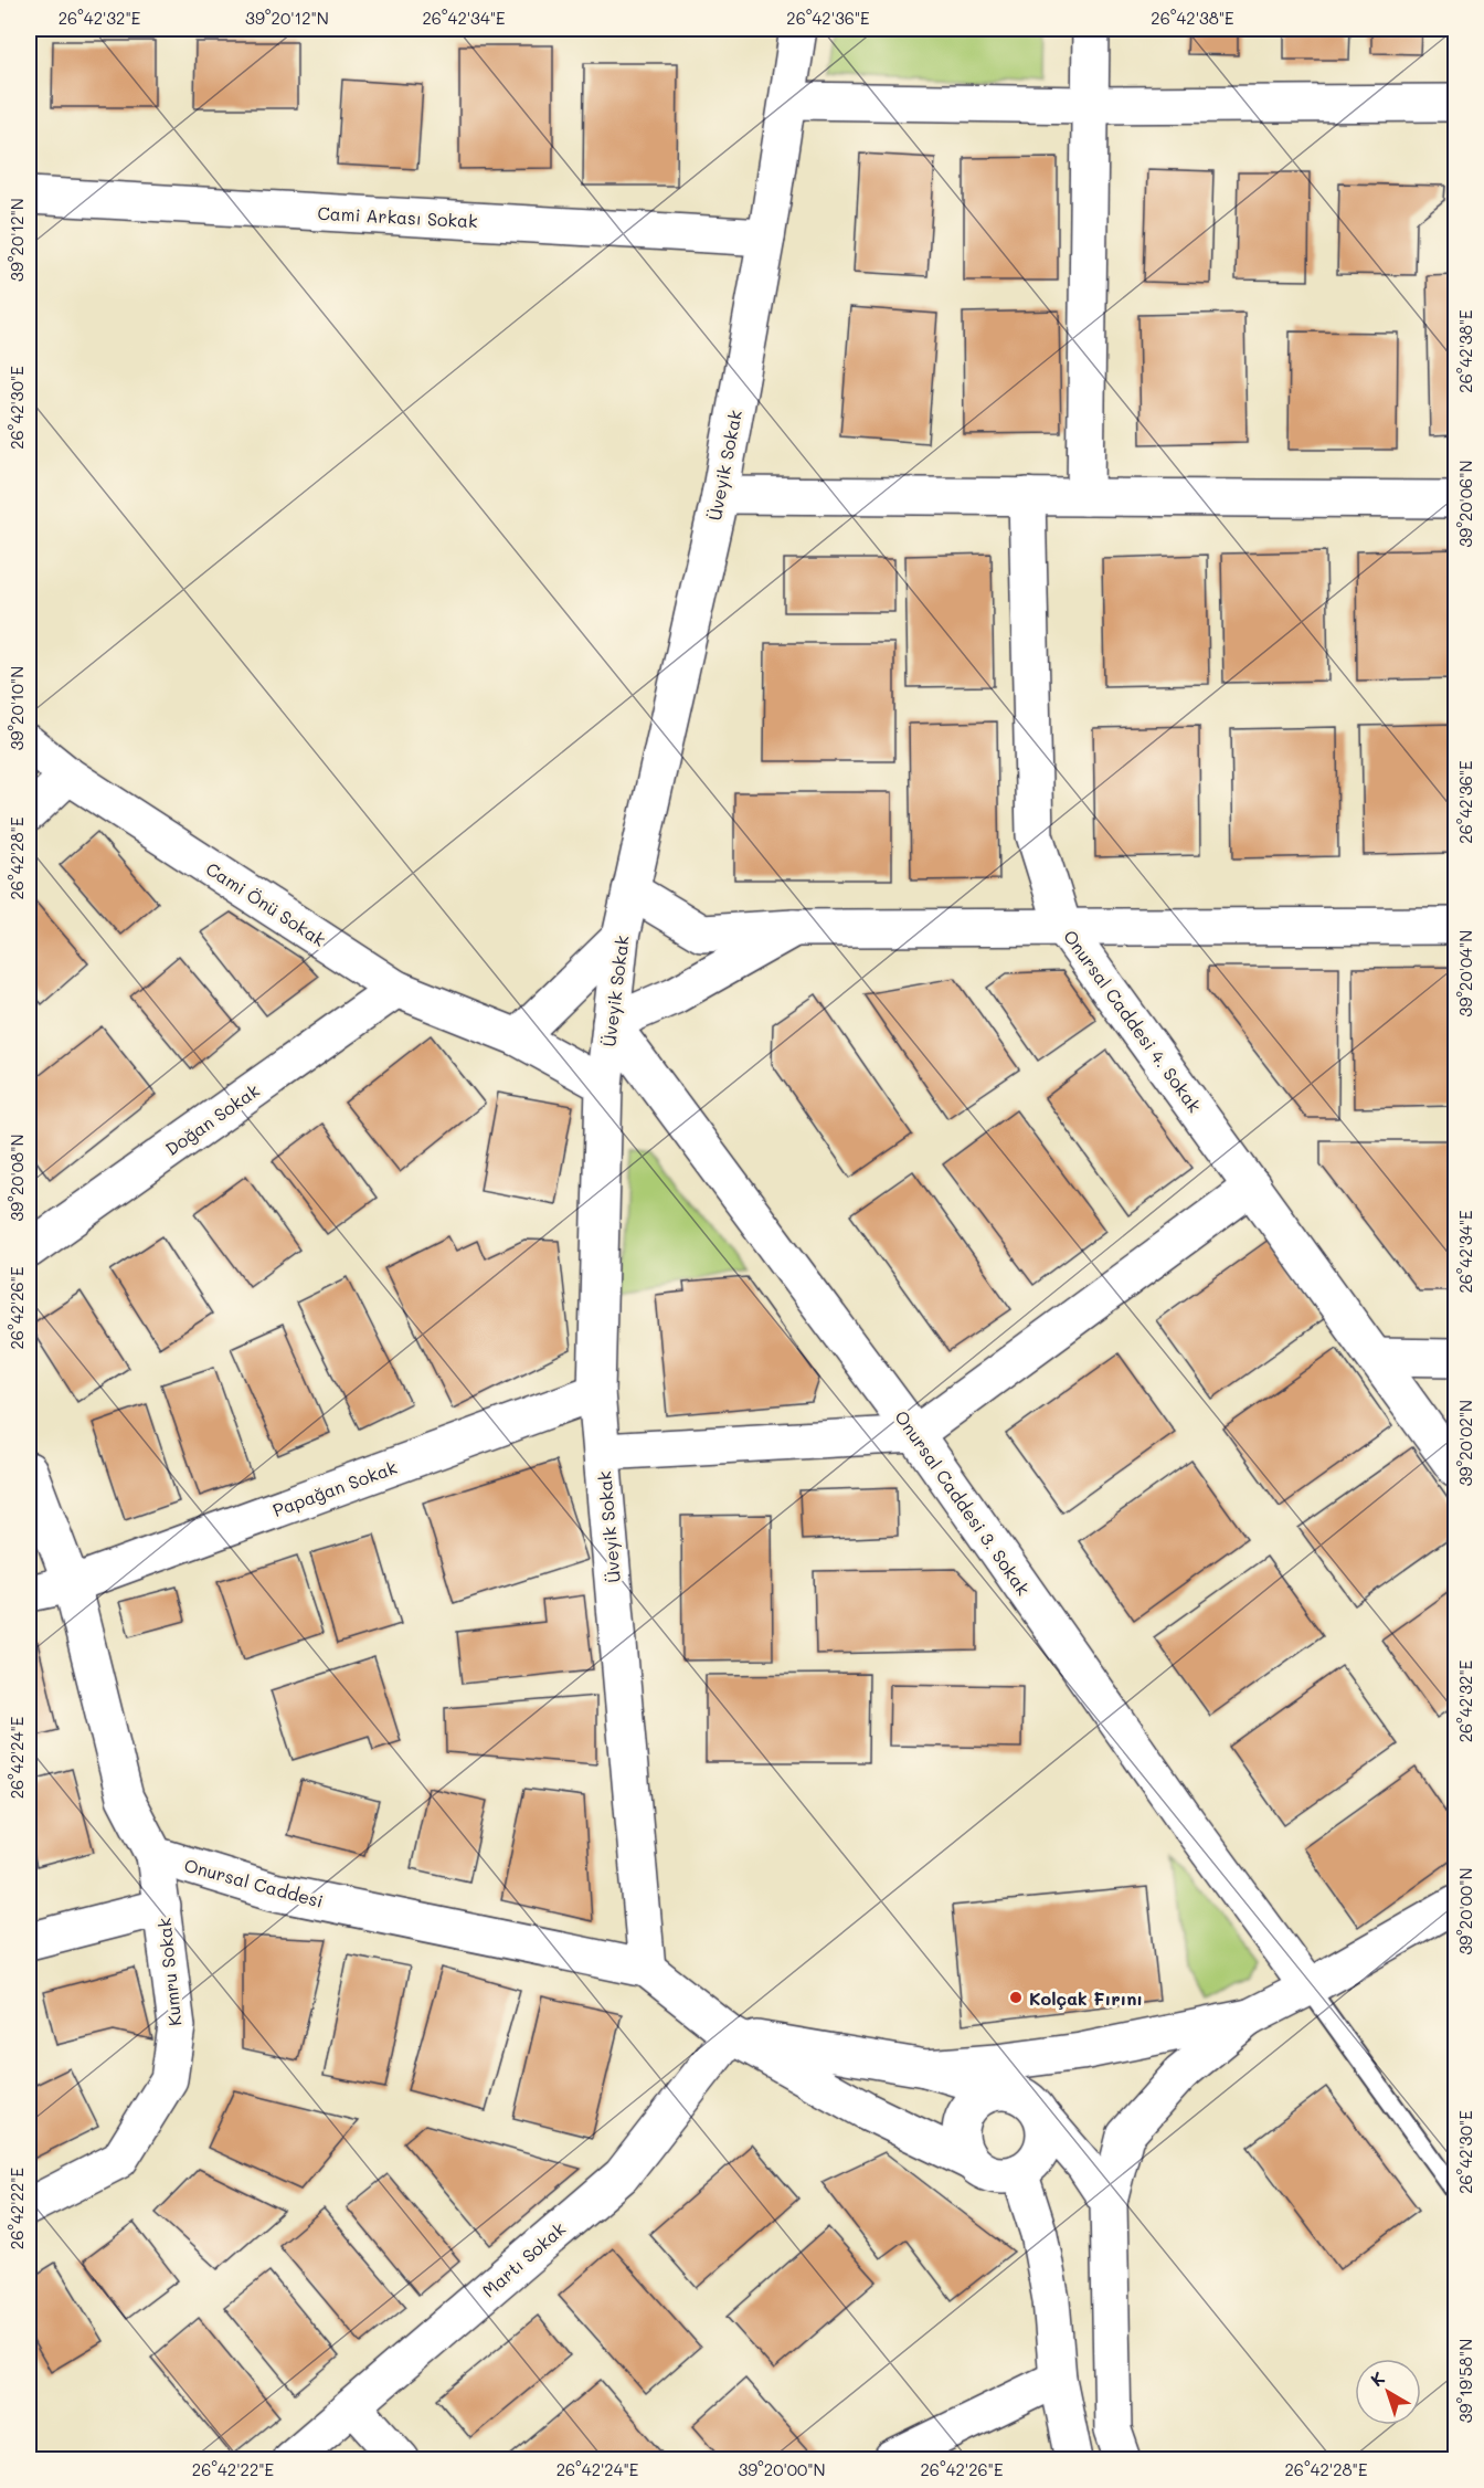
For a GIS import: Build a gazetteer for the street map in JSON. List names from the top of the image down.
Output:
{
  "streets": {
    "street": [
      "Cami Arkası Sokak",
      "Üveyik Sokak",
      "Cami Önü Sokak",
      "Onursal Caddesi 4. Sokak",
      "Doğan Sokak",
      "Papağan Sokak",
      "Onursal Caddesi 3. Sokak",
      "Onursal Caddesi",
      "Kumru Sokak",
      "Martı Sokak"
    ]
  },
  "crossings": [
    ["Cami Arkası Sokak", "Üveyik Sokak"],
    ["Üveyik Sokak", "Cami Önü Sokak"],
    ["Üveyik Sokak", "Papağan Sokak"],
    ["Üveyik Sokak", "Onursal Caddesi 3. Sokak"],
    ["Üveyik Sokak", "Onursal Caddesi"],
    ["Cami Önü Sokak", "Doğan Sokak"],
    ["Onursal Caddesi", "Kumru Sokak"],
    ["Onursal Caddesi", "Martı Sokak"]
  ],
  "places": ["Kolçak Fırını"],
  "north": "top left",
  "coordinates": [
    "26°42'32\"E",
    "39°20'12\"N",
    "26°42'34\"E",
    "26°42'36\"E",
    "26°42'38\"E",
    "26°42'30\"E",
    "39°20'06\"N",
    "39°20'10\"N",
    "26°42'28\"E",
    "39°20'04\"N",
    "39°20'08\"N",
    "26°42'26\"E",
    "39°20'02\"N",
    "26°42'24\"E",
    "39°20'00\"N",
    "26°42'22\"E",
    "39°19'58\"N"
  ]
}
